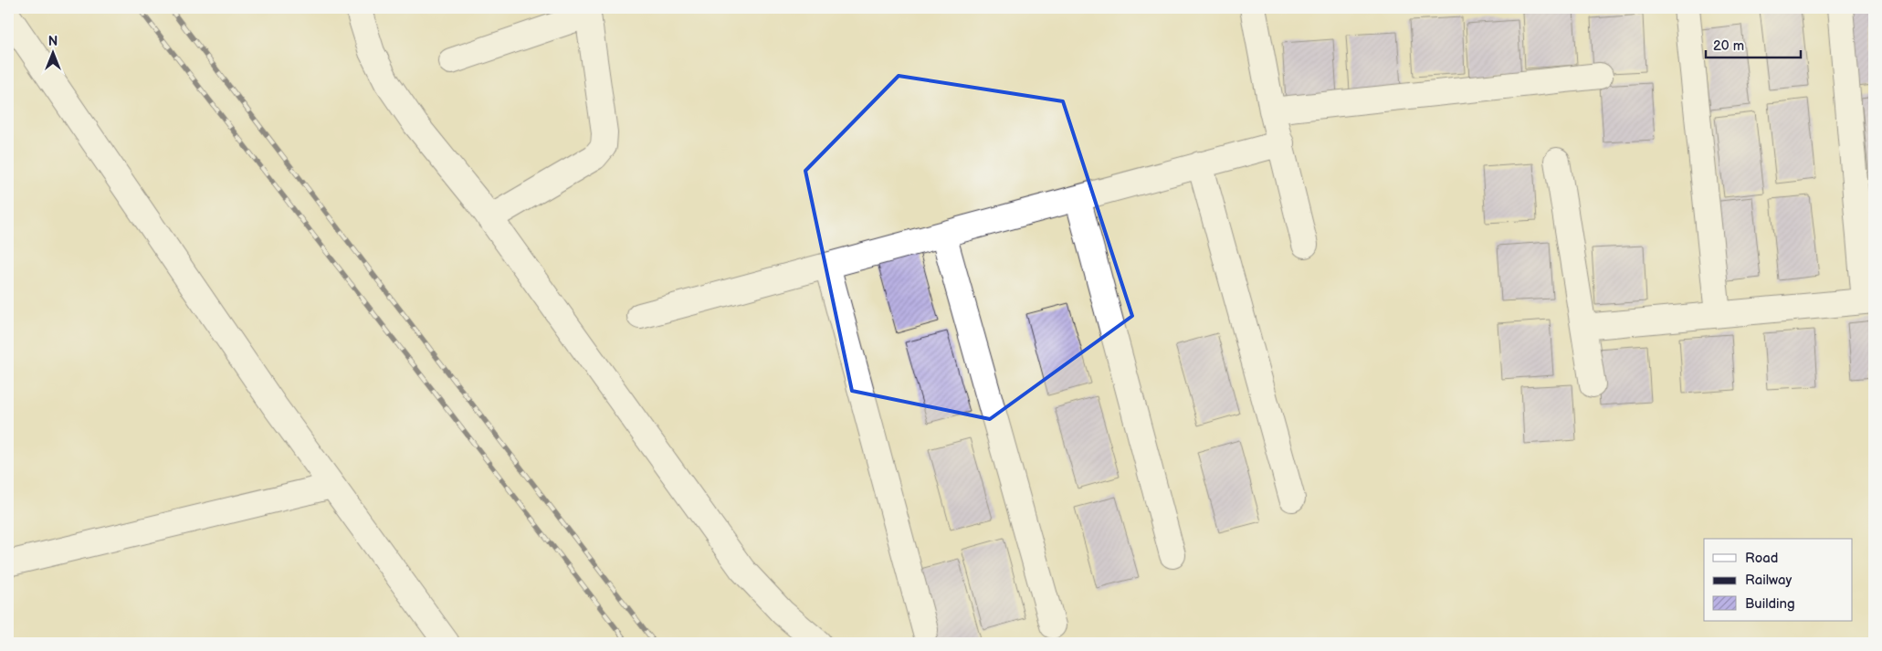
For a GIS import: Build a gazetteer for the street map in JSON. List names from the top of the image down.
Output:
{
  "legend": ["Road", "Railway", "Building"],
  "scale_bar": "20 m",
  "north": "top"
}
